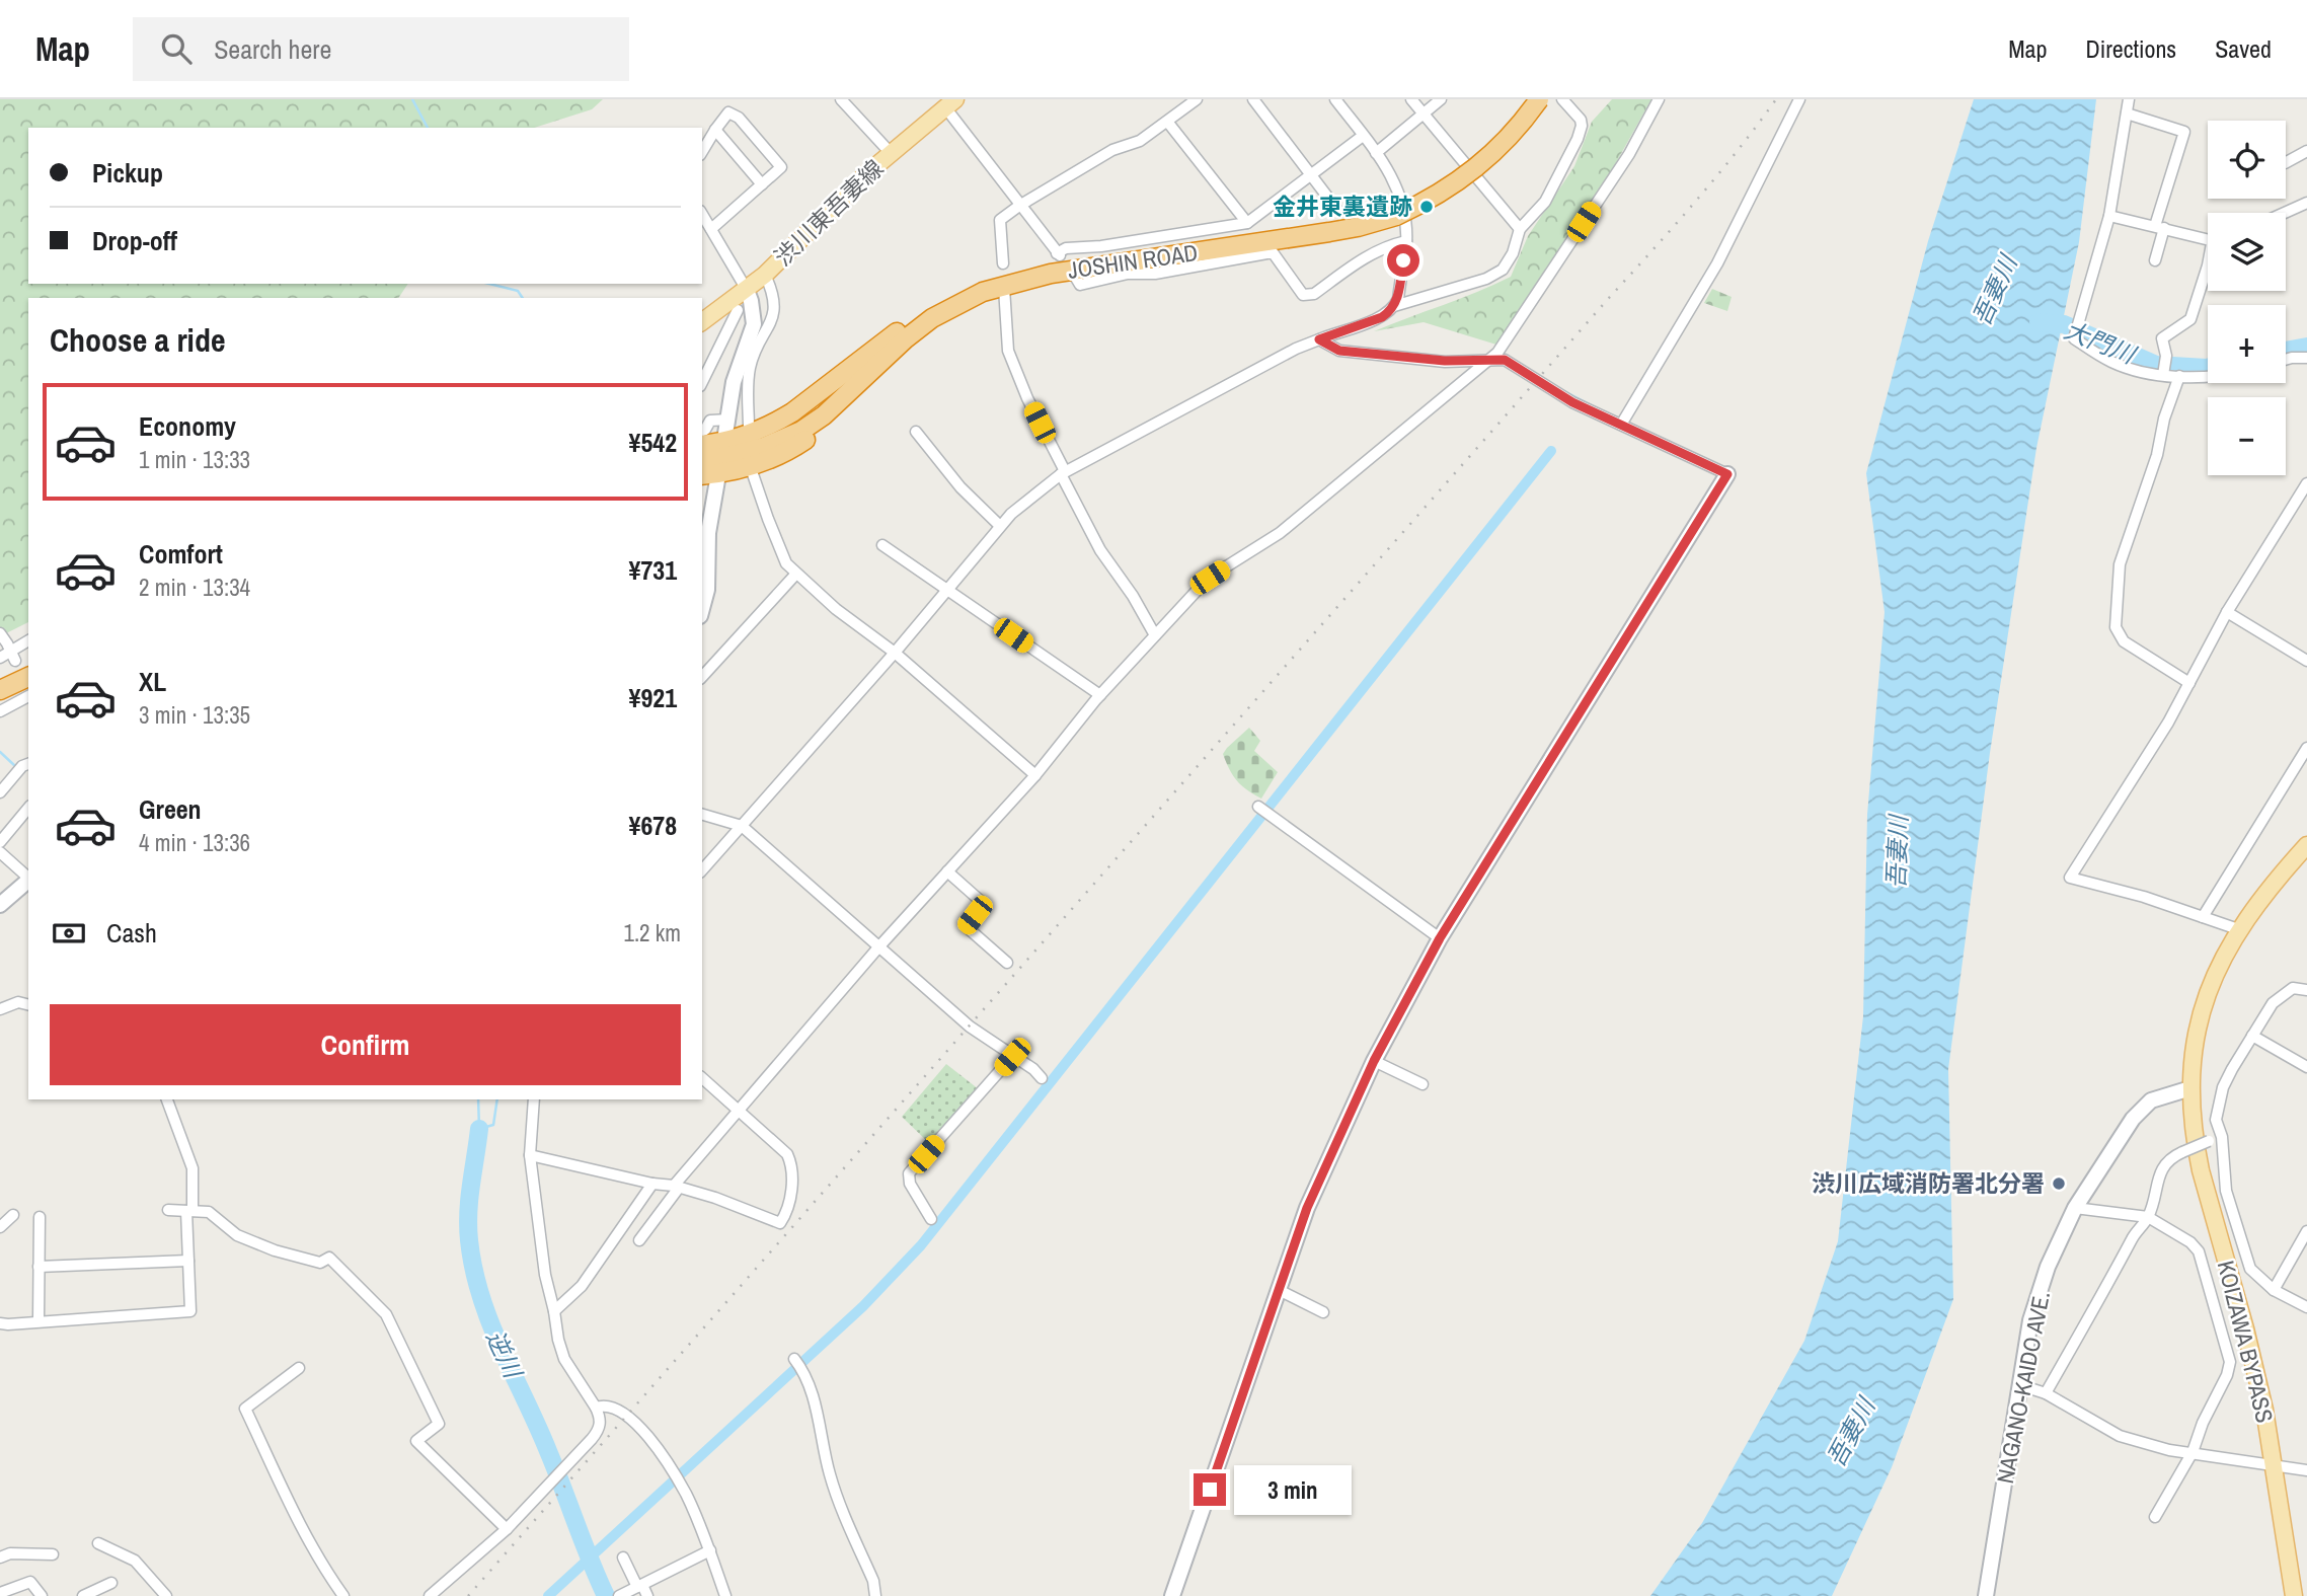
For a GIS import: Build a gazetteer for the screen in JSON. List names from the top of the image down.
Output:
{
  "streets": {
    "highway": ["JOSHIN ROAD"],
    "main road": ["渋川東吾妻線", "KOIZAWA BYPASS"],
    "street": ["NAGANO-KAIDO AVE."]
  },
  "crossings": [
    ["KOIZAWA BYPASS", "NAGANO-KAIDO AVE."]
  ],
  "water": ["吾妻川", "大門川", "逆川"],
  "places": ["金井東裏遺跡", "渋川広域消防署北分署"],
  "page": {
    "header": "Map",
    "search": "Search here",
    "nav": ["Map", "Directions", "Saved"],
    "map_buttons": ["+", "−"],
    "banner": ["Pickup", "Drop-off"],
    "heading": "Choose a ride",
    "list": [
      {
        "name": "Economy",
        "note": "1 min · 13:33",
        "value": "¥542"
      },
      {
        "name": "Comfort",
        "note": "2 min · 13:34",
        "value": "¥731"
      },
      {
        "name": "XL",
        "note": "3 min · 13:35",
        "value": "¥921"
      },
      {
        "name": "Green",
        "note": "4 min · 13:36",
        "value": "¥678"
      }
    ],
    "pay": ["Cash", "1.2 km"],
    "buttons": "Confirm",
    "bubble": "3 min"
  }
}
